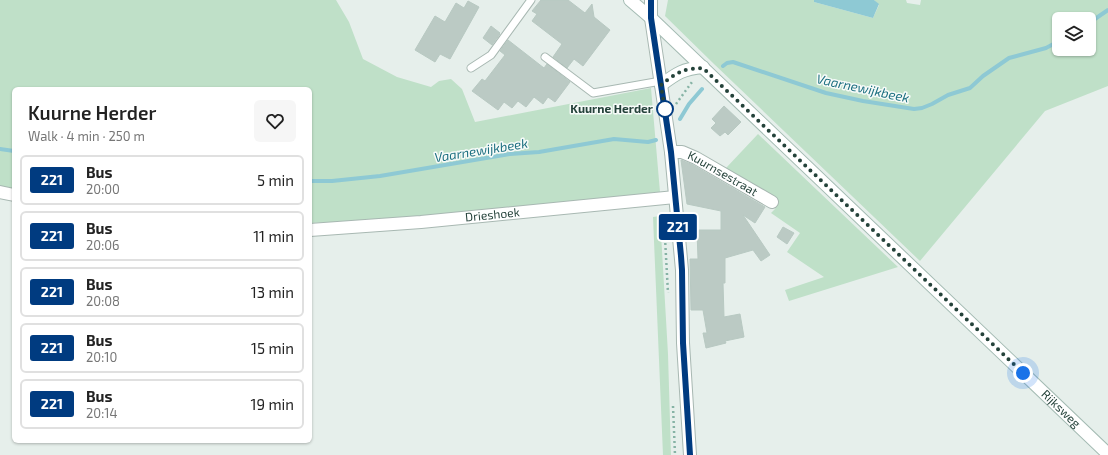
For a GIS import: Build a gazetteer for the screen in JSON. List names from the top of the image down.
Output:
{
  "streets": {
    "street": ["Kuurnsestraat", "Drieshoek", "Rijksweg"]
  },
  "crossings": [
    ["Kuurnsestraat", "Drieshoek"],
    ["Kuurnsestraat", "Rijksweg"]
  ],
  "water": ["Vaarnewijkbeek"],
  "places": ["Kuurne Herder"],
  "lines": ["bus line 221"],
  "page": {
    "on_map": "221",
    "heading": ["Kuurne Herder", "Walk · 4 min · 250 m"],
    "list": [
      {
        "mark": "221",
        "name": "Bus",
        "note": "20:00",
        "value": "5 min"
      },
      {
        "mark": "221",
        "name": "Bus",
        "note": "20:06",
        "value": "11 min"
      },
      {
        "mark": "221",
        "name": "Bus",
        "note": "20:08",
        "value": "13 min"
      },
      {
        "mark": "221",
        "name": "Bus",
        "note": "20:10",
        "value": "15 min"
      },
      {
        "mark": "221",
        "name": "Bus",
        "note": "20:14",
        "value": "19 min"
      }
    ]
  }
}
